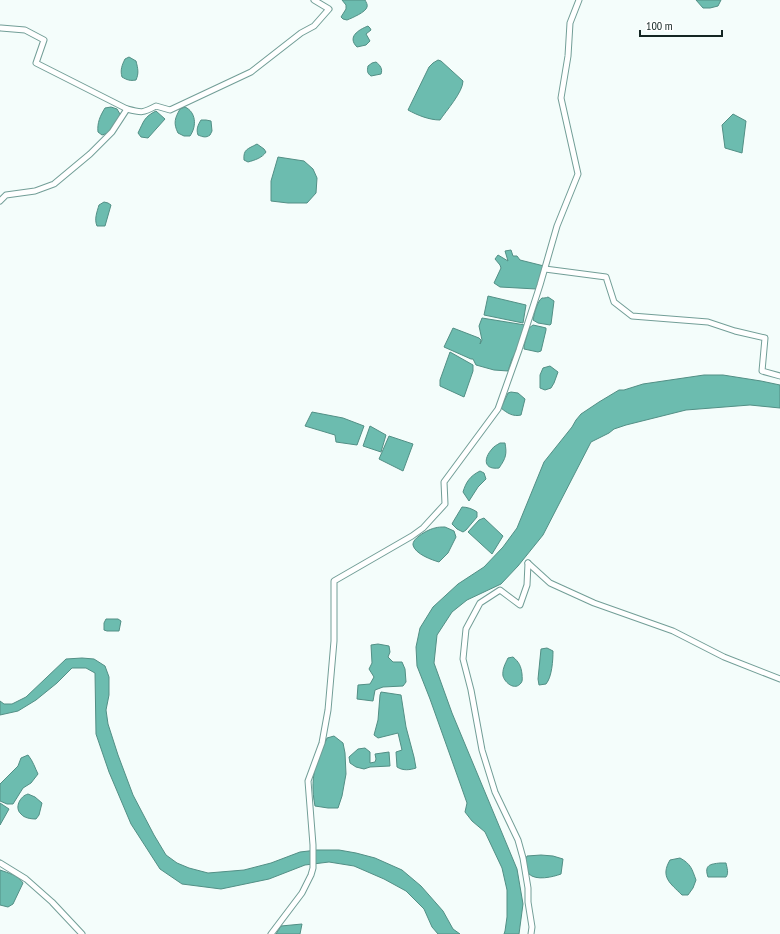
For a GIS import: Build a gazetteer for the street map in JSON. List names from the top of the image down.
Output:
{
  "scale_bar": "100 m"
}
